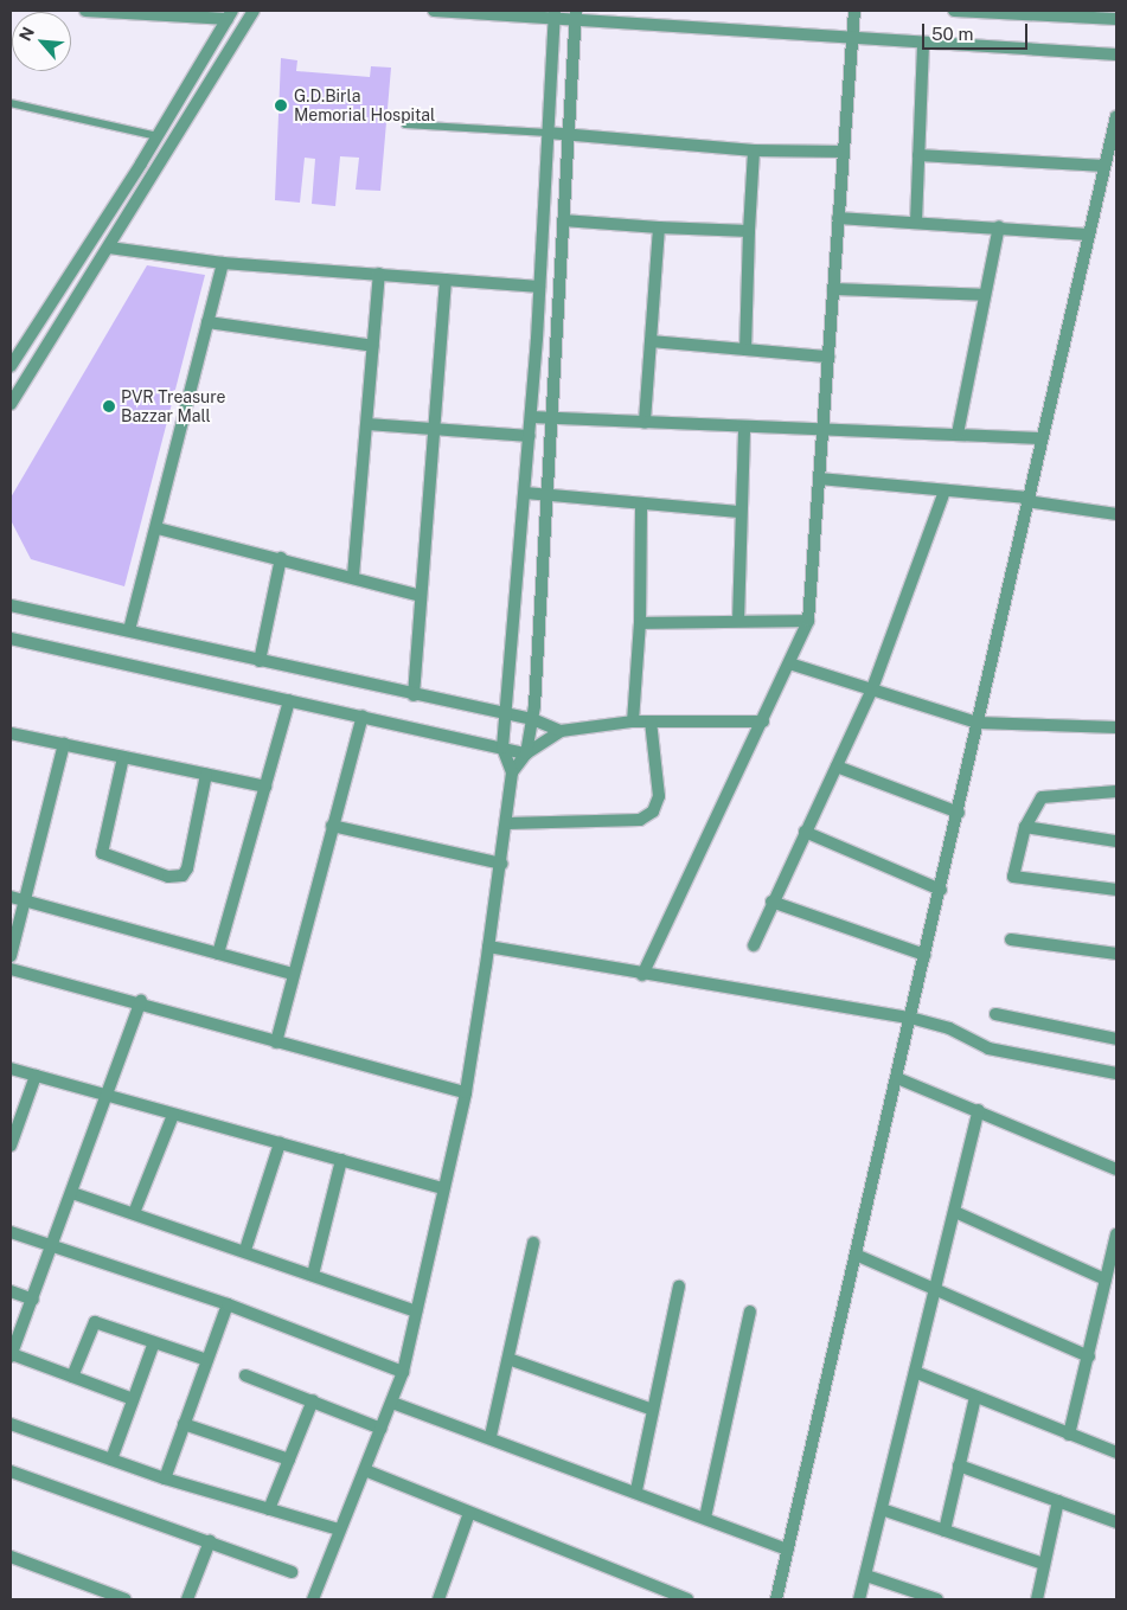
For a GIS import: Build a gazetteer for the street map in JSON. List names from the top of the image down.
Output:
{
  "places": ["G.D.Birla Memorial Hospital", "PVR Treasure Bazzar Mall"],
  "scale_bar": "50 m",
  "north": "top left"
}
